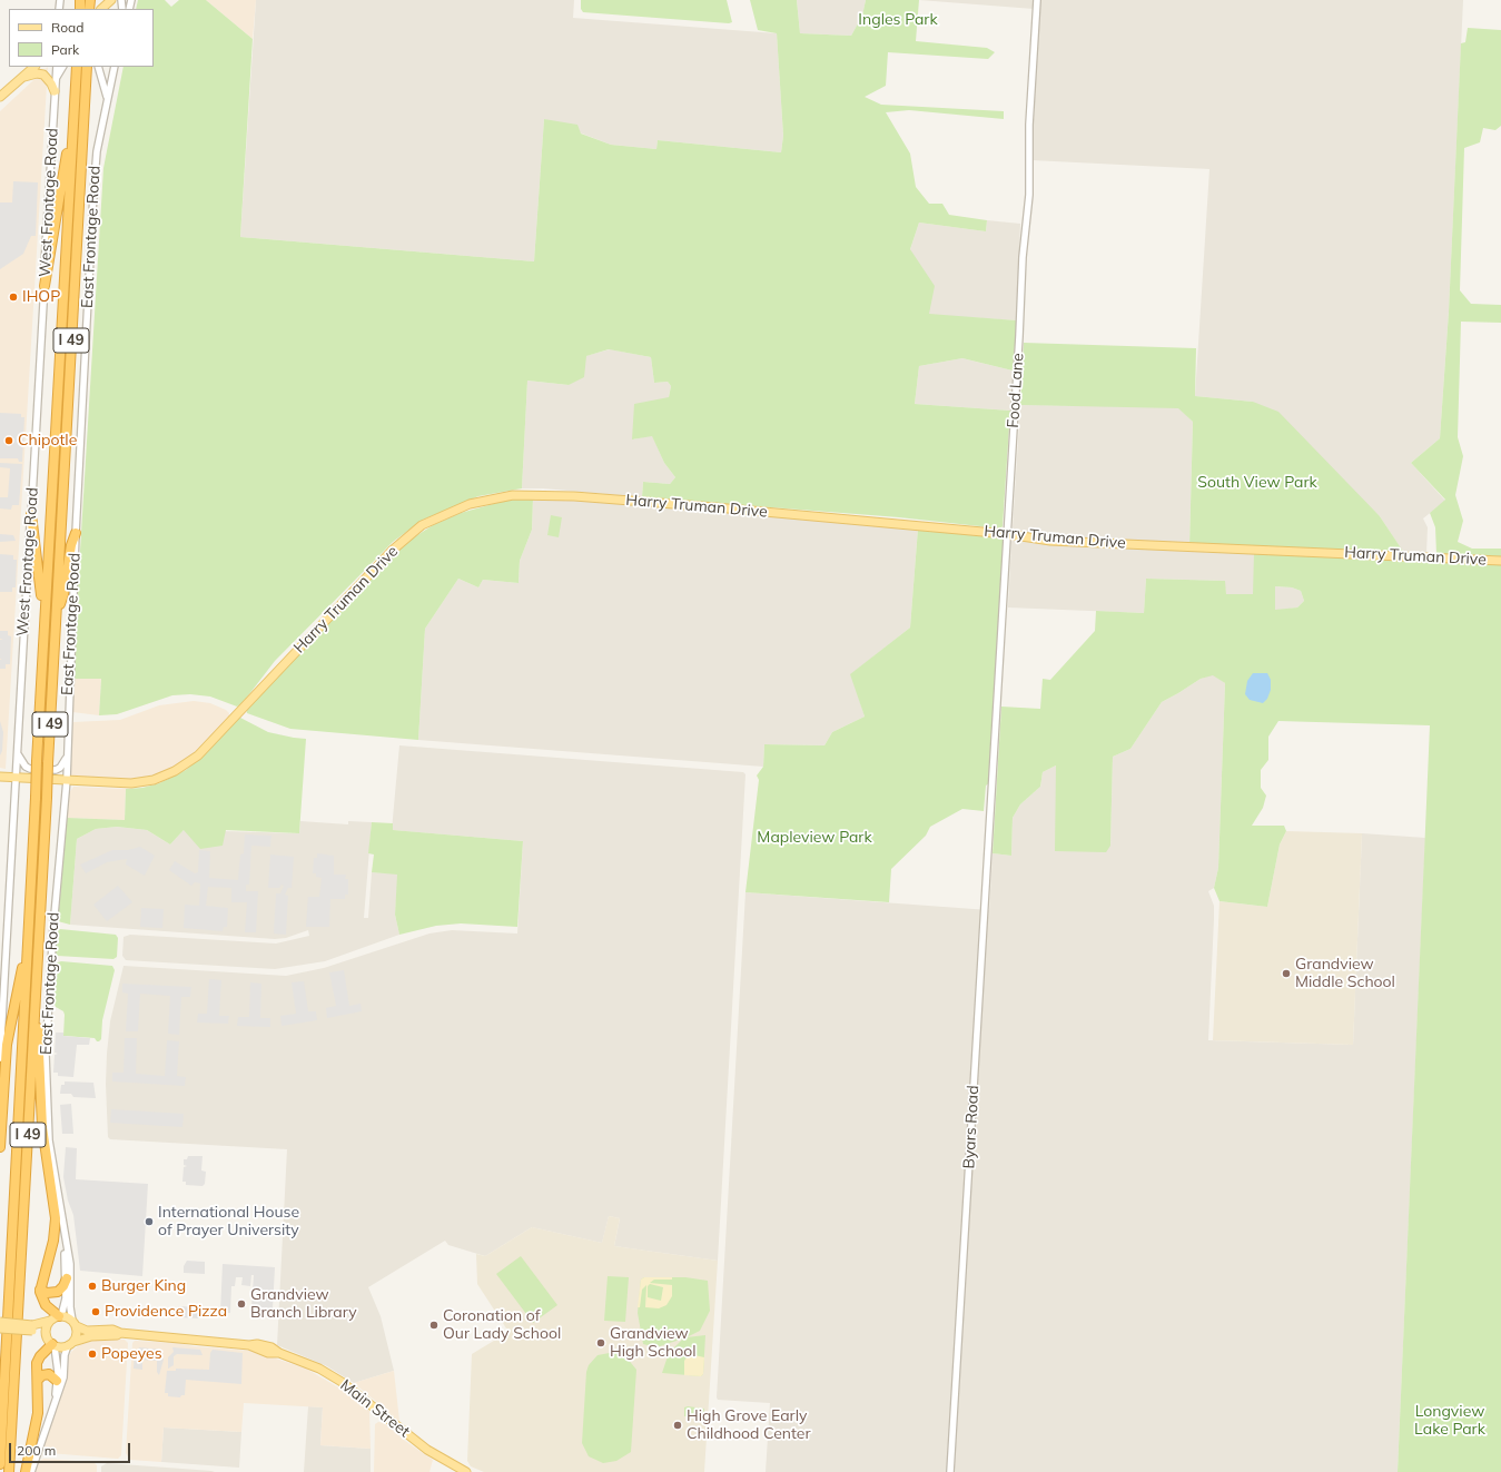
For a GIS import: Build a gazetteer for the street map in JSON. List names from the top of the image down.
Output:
{
  "streets": {
    "highway": ["I 49"],
    "main road": ["Harry Truman Drive", "Main Street"],
    "street": [
      "West Frontage Road",
      "East Frontage Road",
      "Food Lane",
      "Byars Road"
    ]
  },
  "crossings": [
    ["West Frontage Road", "Harry Truman Drive"],
    ["East Frontage Road", "Harry Truman Drive"],
    ["East Frontage Road", "Main Street"],
    ["Food Lane", "Harry Truman Drive"],
    ["Food Lane", "Byars Road"]
  ],
  "parks": [
    "Ingles Park",
    "South View Park",
    "Mapleview Park",
    "Longview Lake Park"
  ],
  "places": [
    "IHOP",
    "Chipotle",
    "Grandview Middle School",
    "International House of Prayer University",
    "Burger King",
    "Grandview Branch Library",
    "Providence Pizza",
    "Coronation of Our Lady School",
    "Grandview High School",
    "Popeyes",
    "High Grove Early Childhood Center"
  ],
  "legend": ["Road", "Park"],
  "scale_bar": "200 m"
}
